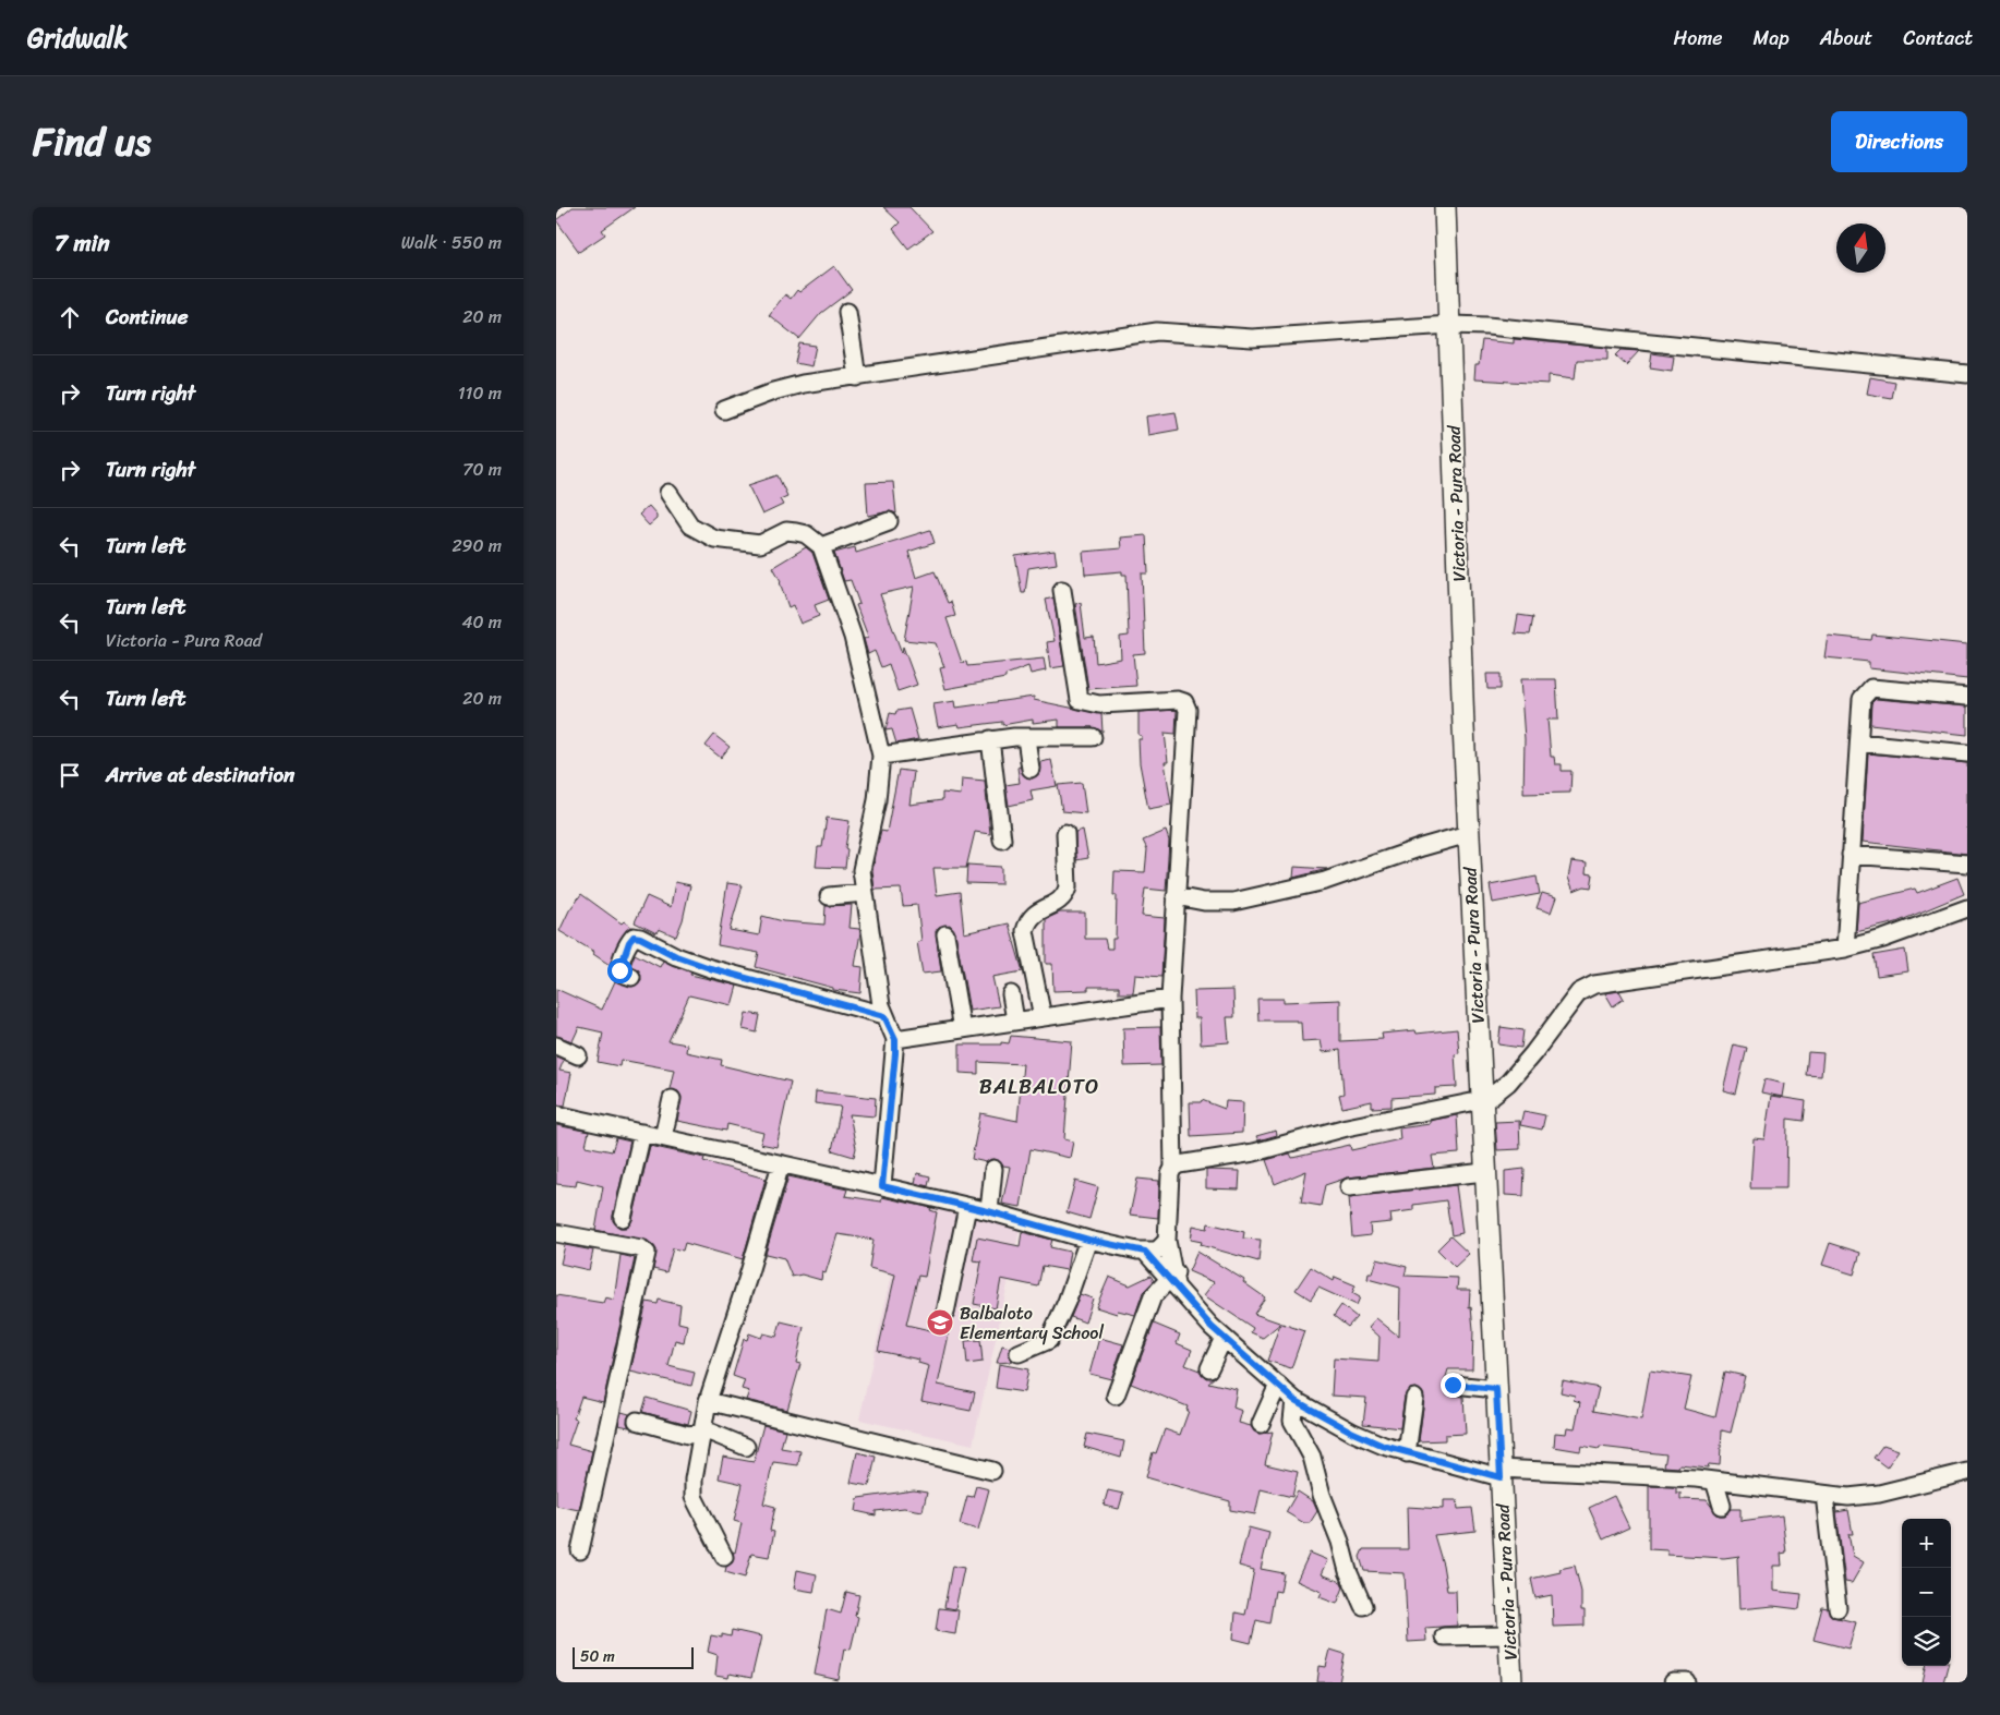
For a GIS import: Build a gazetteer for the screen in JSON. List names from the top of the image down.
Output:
{
  "streets": {
    "main road": ["Victoria - Pura Road"]
  },
  "districts": ["BALBALOTO"],
  "places": {
    "school or university": ["Balbaloto Elementary School"]
  },
  "scale_bar": "50 m",
  "north": "top",
  "page": {
    "header": "Gridwalk",
    "nav": [
      "Home",
      "Map",
      "About",
      "Contact"
    ],
    "title": "Find us",
    "buttons": "Directions",
    "heading": ["7 min", "Walk · 550 m"],
    "list": [
      ["Continue", "20 m"],
      ["Turn right", "110 m"],
      ["Turn right", "70 m"],
      ["Turn left", "290 m"],
      ["Turn left", "Victoria - Pura Road", "40 m"],
      ["Turn left", "20 m"],
      "Arrive at destination"
    ],
    "map_buttons": ["+", "−"],
    "scale": "50 m"
  }
}
